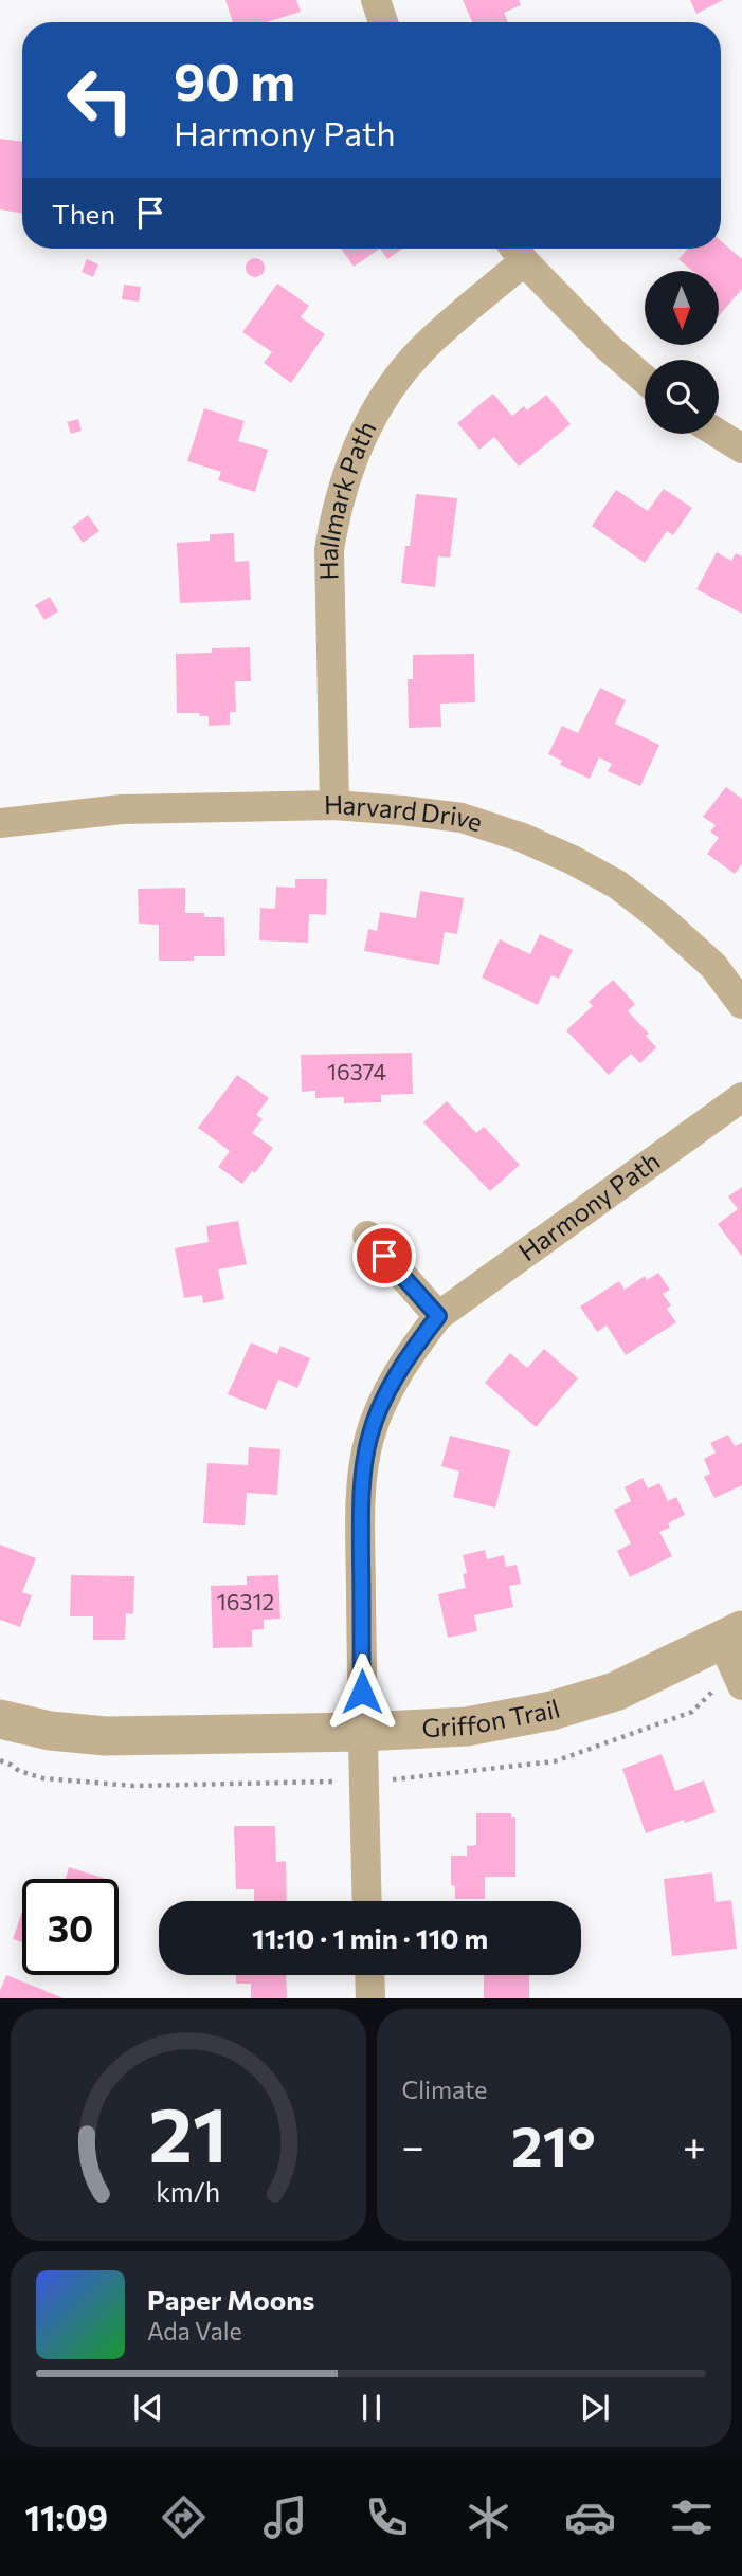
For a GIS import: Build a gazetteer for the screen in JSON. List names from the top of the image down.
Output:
{
  "streets": {
    "street": [
      "Hallmark Path",
      "Harvard Drive",
      "Harmony Path",
      "Griffon Trail"
    ]
  },
  "crossings": [
    ["Hallmark Path", "Harvard Drive"],
    ["Harmony Path", "Griffon Trail"]
  ],
  "house_numbers": ["16374", "16312"],
  "north": "bottom",
  "page": {
    "turn": ["90 m", "Harmony Path"],
    "then": "Then",
    "limit": "30",
    "trip": "11:10 · 1 min · 110 m",
    "tile": "Climate",
    "heat": ["−", "21°", "+"],
    "song": ["Paper Moons", "Ada Vale"],
    "tabs": "11:09",
    "gauge": ["21", "km/h"]
  }
}
